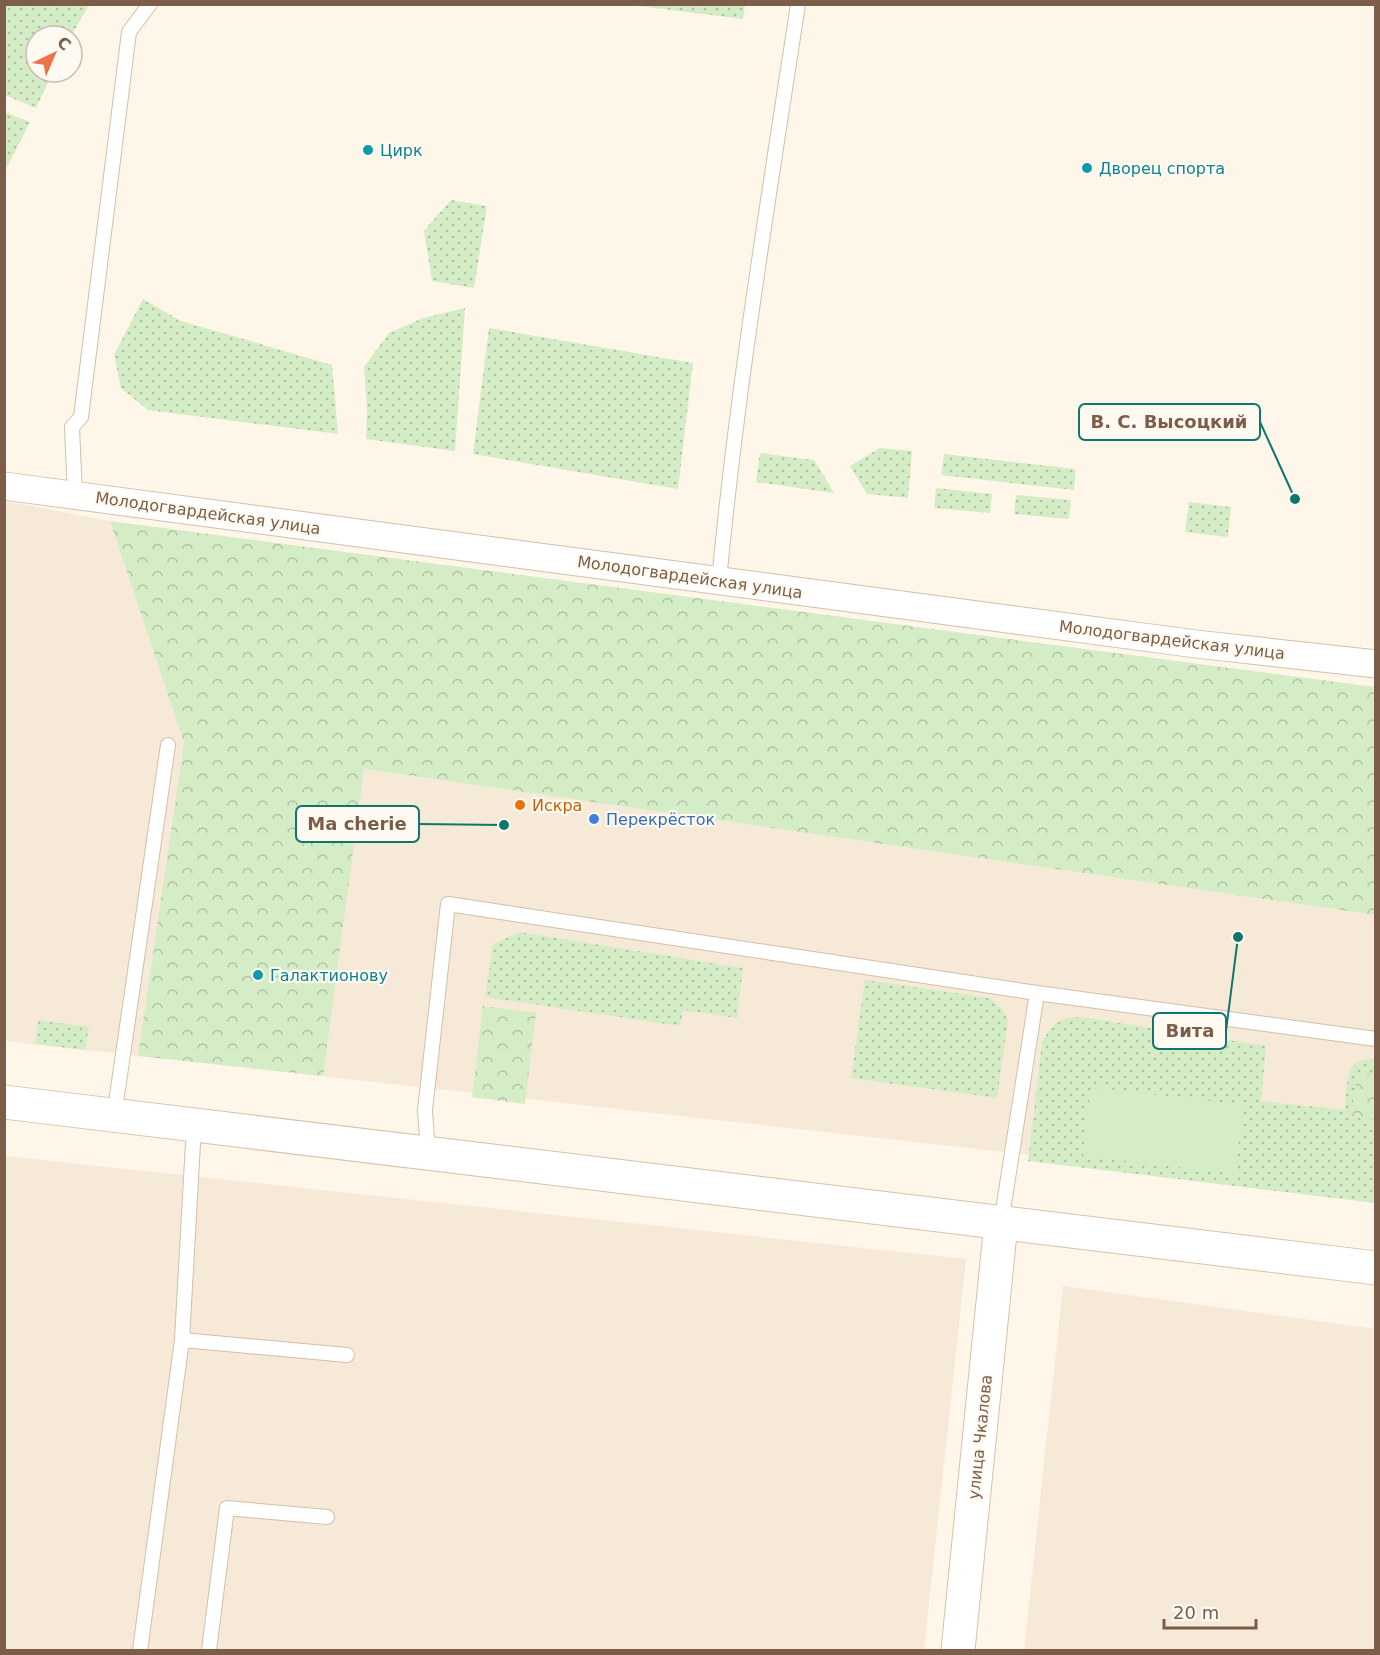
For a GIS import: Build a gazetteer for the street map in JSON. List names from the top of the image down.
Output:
{
  "streets": {
    "street": ["Молодогвардейская улица", "улица Чкалова"]
  },
  "places": [
    "Цирк",
    "Дворец спорта",
    "В. С. Высоцкий",
    "Искра",
    "Перекрёсток",
    "Ma cherie",
    "Вита",
    "Галактионову"
  ],
  "scale_bar": "20 m",
  "north": "top right"
}
